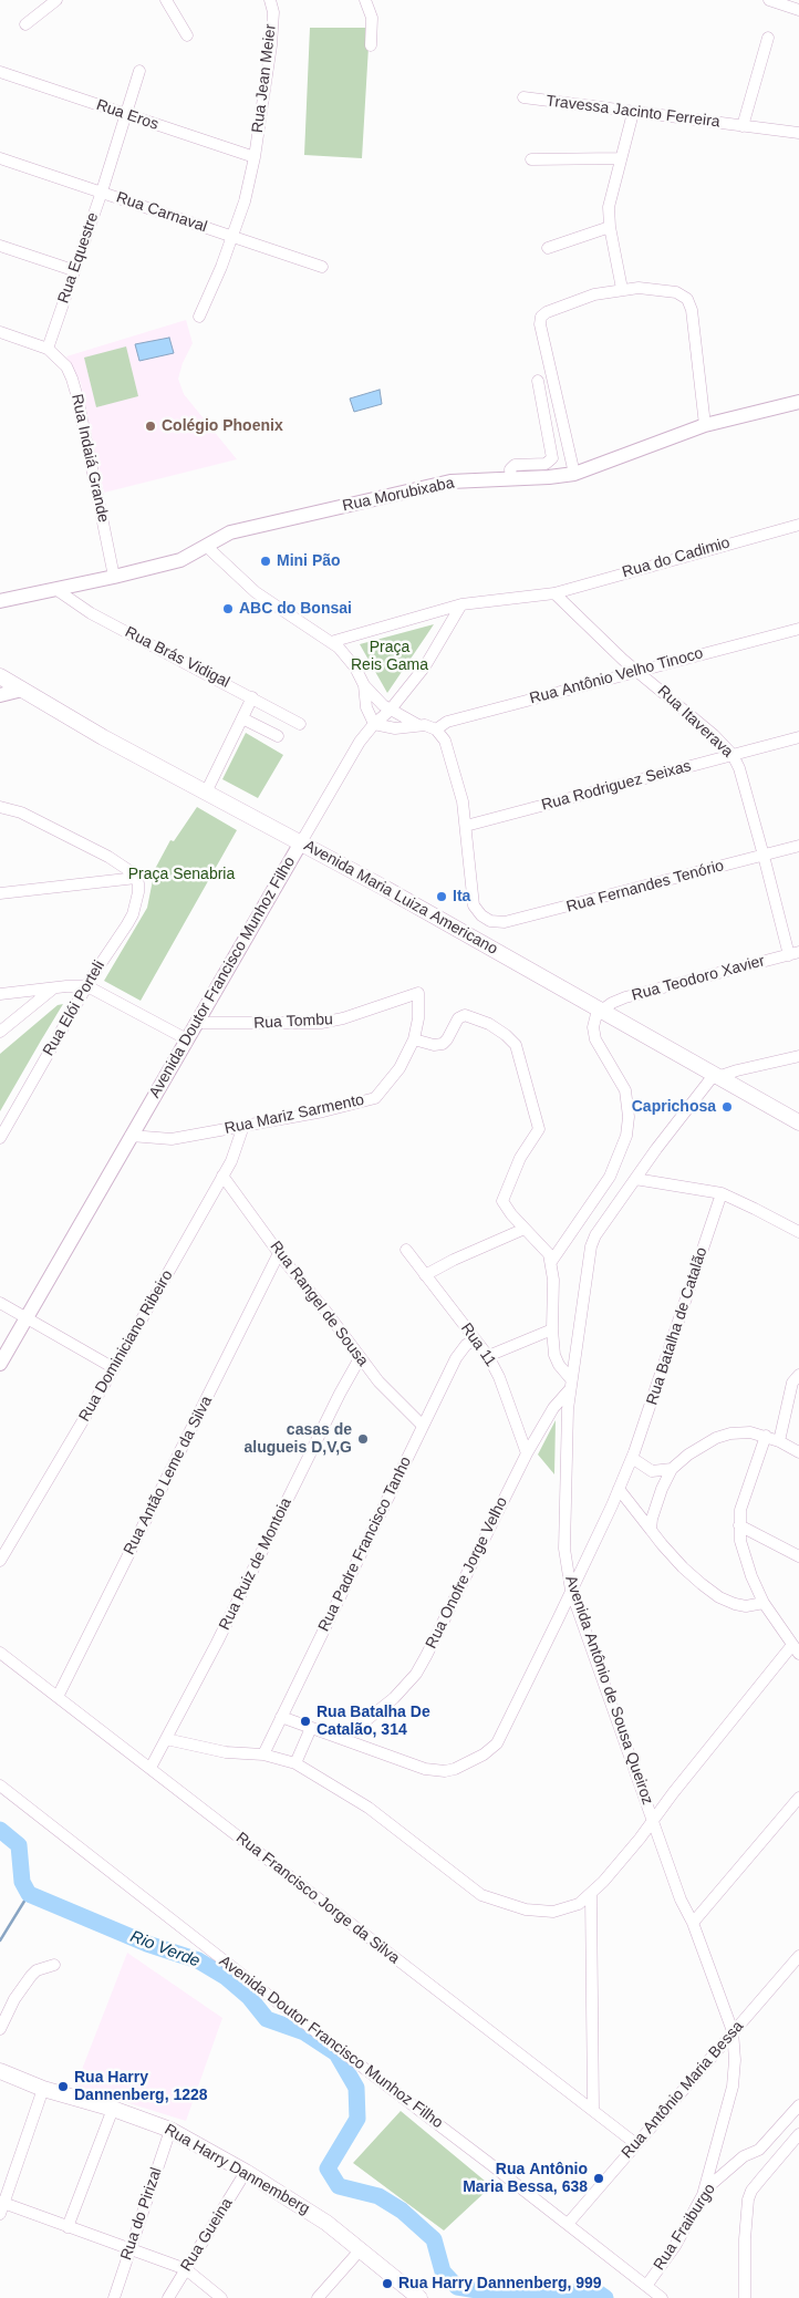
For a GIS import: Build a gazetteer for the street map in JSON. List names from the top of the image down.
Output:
{
  "streets": {
    "main road": ["Avenida Maria Luiza Americano", "Rua Harry Dannemberg"],
    "street": [
      "Rua Jean Meier",
      "Travessa Jacinto Ferreira",
      "Rua Eros",
      "Rua Carnaval",
      "Rua Equestre",
      "Rua Indaiá Grande",
      "Rua Morubixaba",
      "Rua do Cadimio",
      "Rua Brás Vidigal",
      "Rua Antônio Velho Tinoco",
      "Rua Itaverava",
      "Rua Rodriguez Seixas",
      "Rua Fernandes Tenório",
      "Avenida Doutor Francisco Munhoz Filho",
      "Rua Teodoro Xavier",
      "Rua Elói Porteli",
      "Rua Tombu",
      "Rua Mariz Sarmento",
      "Rua Rangel de Sousa",
      "Rua Batalha de Catalão",
      "Rua 11",
      "Rua Dominiciano Ribeiro",
      "Rua Antão Leme da Silva",
      "Rua Padre Francisco Tanho",
      "Rua Ruiz de Montoia",
      "Rua Onofre Jorge Velho",
      "Avenida Antônio de Sousa Queiroz",
      "Rua Francisco Jorge da Silva",
      "Rua Antônio Maria Bessa",
      "Rua do Pirizal",
      "Rua Fraiburgo",
      "Rua Gueina"
    ]
  },
  "crossings": [
    ["Rua Jean Meier", "Rua Eros"],
    ["Rua Jean Meier", "Rua Carnaval"],
    ["Rua Eros", "Rua Equestre"],
    ["Rua Carnaval", "Rua Equestre"],
    ["Rua Equestre", "Rua Indaiá Grande"],
    ["Rua Indaiá Grande", "Rua Morubixaba"],
    ["Rua Morubixaba", "Rua Brás Vidigal"],
    ["Rua do Cadimio", "Rua Itaverava"],
    ["Rua do Cadimio", "Avenida Doutor Francisco Munhoz Filho"],
    ["Rua Antônio Velho Tinoco", "Rua Itaverava"],
    ["Rua Itaverava", "Rua Rodriguez Seixas"],
    ["Rua Itaverava", "Rua Fernandes Tenório"],
    ["Rua Itaverava", "Rua Teodoro Xavier"],
    ["Rua Rodriguez Seixas", "Rua Fernandes Tenório"],
    ["Avenida Maria Luiza Americano", "Avenida Doutor Francisco Munhoz Filho"],
    ["Avenida Maria Luiza Americano", "Rua Teodoro Xavier"],
    ["Avenida Maria Luiza Americano", "Avenida Antônio de Sousa Queiroz"],
    ["Avenida Doutor Francisco Munhoz Filho", "Rua Tombu"],
    ["Avenida Doutor Francisco Munhoz Filho", "Rua Mariz Sarmento"],
    ["Avenida Doutor Francisco Munhoz Filho", "Rua Antônio Maria Bessa"],
    ["Avenida Doutor Francisco Munhoz Filho", "Rua Fraiburgo"],
    ["Rua Tombu", "Rua Mariz Sarmento"],
    ["Rua Mariz Sarmento", "Rua Dominiciano Ribeiro"],
    ["Rua Rangel de Sousa", "Rua Dominiciano Ribeiro"],
    ["Rua Rangel de Sousa", "Rua Antão Leme da Silva"],
    ["Rua Rangel de Sousa", "Rua Padre Francisco Tanho"],
    ["Rua Rangel de Sousa", "Rua Ruiz de Montoia"],
    ["Rua Batalha de Catalão", "Rua Padre Francisco Tanho"],
    ["Rua Batalha de Catalão", "Rua Onofre Jorge Velho"],
    ["Rua Batalha de Catalão", "Avenida Antônio de Sousa Queiroz"],
    ["Rua 11", "Rua Padre Francisco Tanho"],
    ["Rua 11", "Rua Onofre Jorge Velho"],
    ["Rua Antão Leme da Silva", "Rua Francisco Jorge da Silva"],
    ["Rua Ruiz de Montoia", "Rua Francisco Jorge da Silva"],
    ["Rua Onofre Jorge Velho", "Avenida Antônio de Sousa Queiroz"],
    ["Avenida Antônio de Sousa Queiroz", "Rua Antônio Maria Bessa"],
    ["Avenida Antônio de Sousa Queiroz", "Rua Fraiburgo"],
    ["Rua Francisco Jorge da Silva", "Rua Antônio Maria Bessa"],
    ["Rua Harry Dannemberg", "Rua do Pirizal"],
    ["Rua Harry Dannemberg", "Rua Gueina"]
  ],
  "water": ["Rio Verde"],
  "parks": ["Praça Reis Gama", "Praça Senabria"],
  "places": [
    "Colégio Phoenix",
    "Mini Pão",
    "ABC do Bonsai",
    "Ita",
    "Caprichosa",
    "casas de alugueis D,V,G",
    "Rua Batalha De Catalão, 314",
    "Rua Harry Dannenberg, 1228",
    "Rua Antônio Maria Bessa, 638",
    "Rua Harry Dannenberg, 999"
  ]
}
